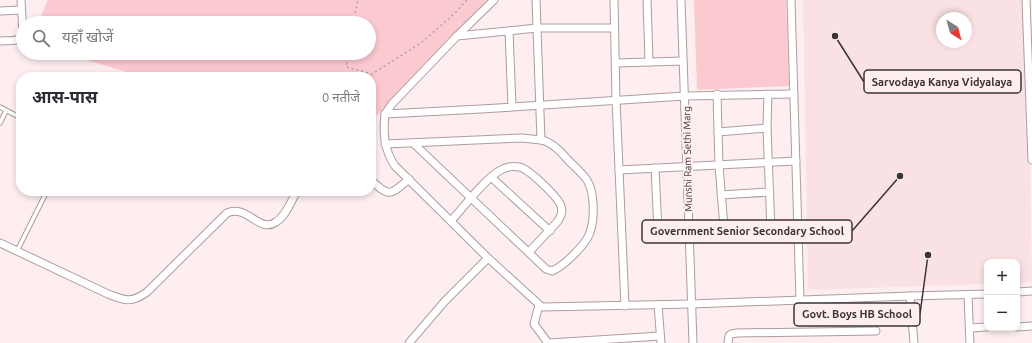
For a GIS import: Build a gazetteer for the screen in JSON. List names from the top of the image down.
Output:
{
  "streets": {
    "street": ["Munshi Ram Sethi Marg"]
  },
  "places": ["Sarvodaya Kanya Vidyalaya", "Government Senior Secondary School", "Govt. Boys HB School"],
  "north": "bottom right",
  "page": {
    "search": "यहाँ खोजें",
    "heading": ["आस-पास", "0 नतीजे"],
    "map_buttons": ["+", "−"]
  }
}
